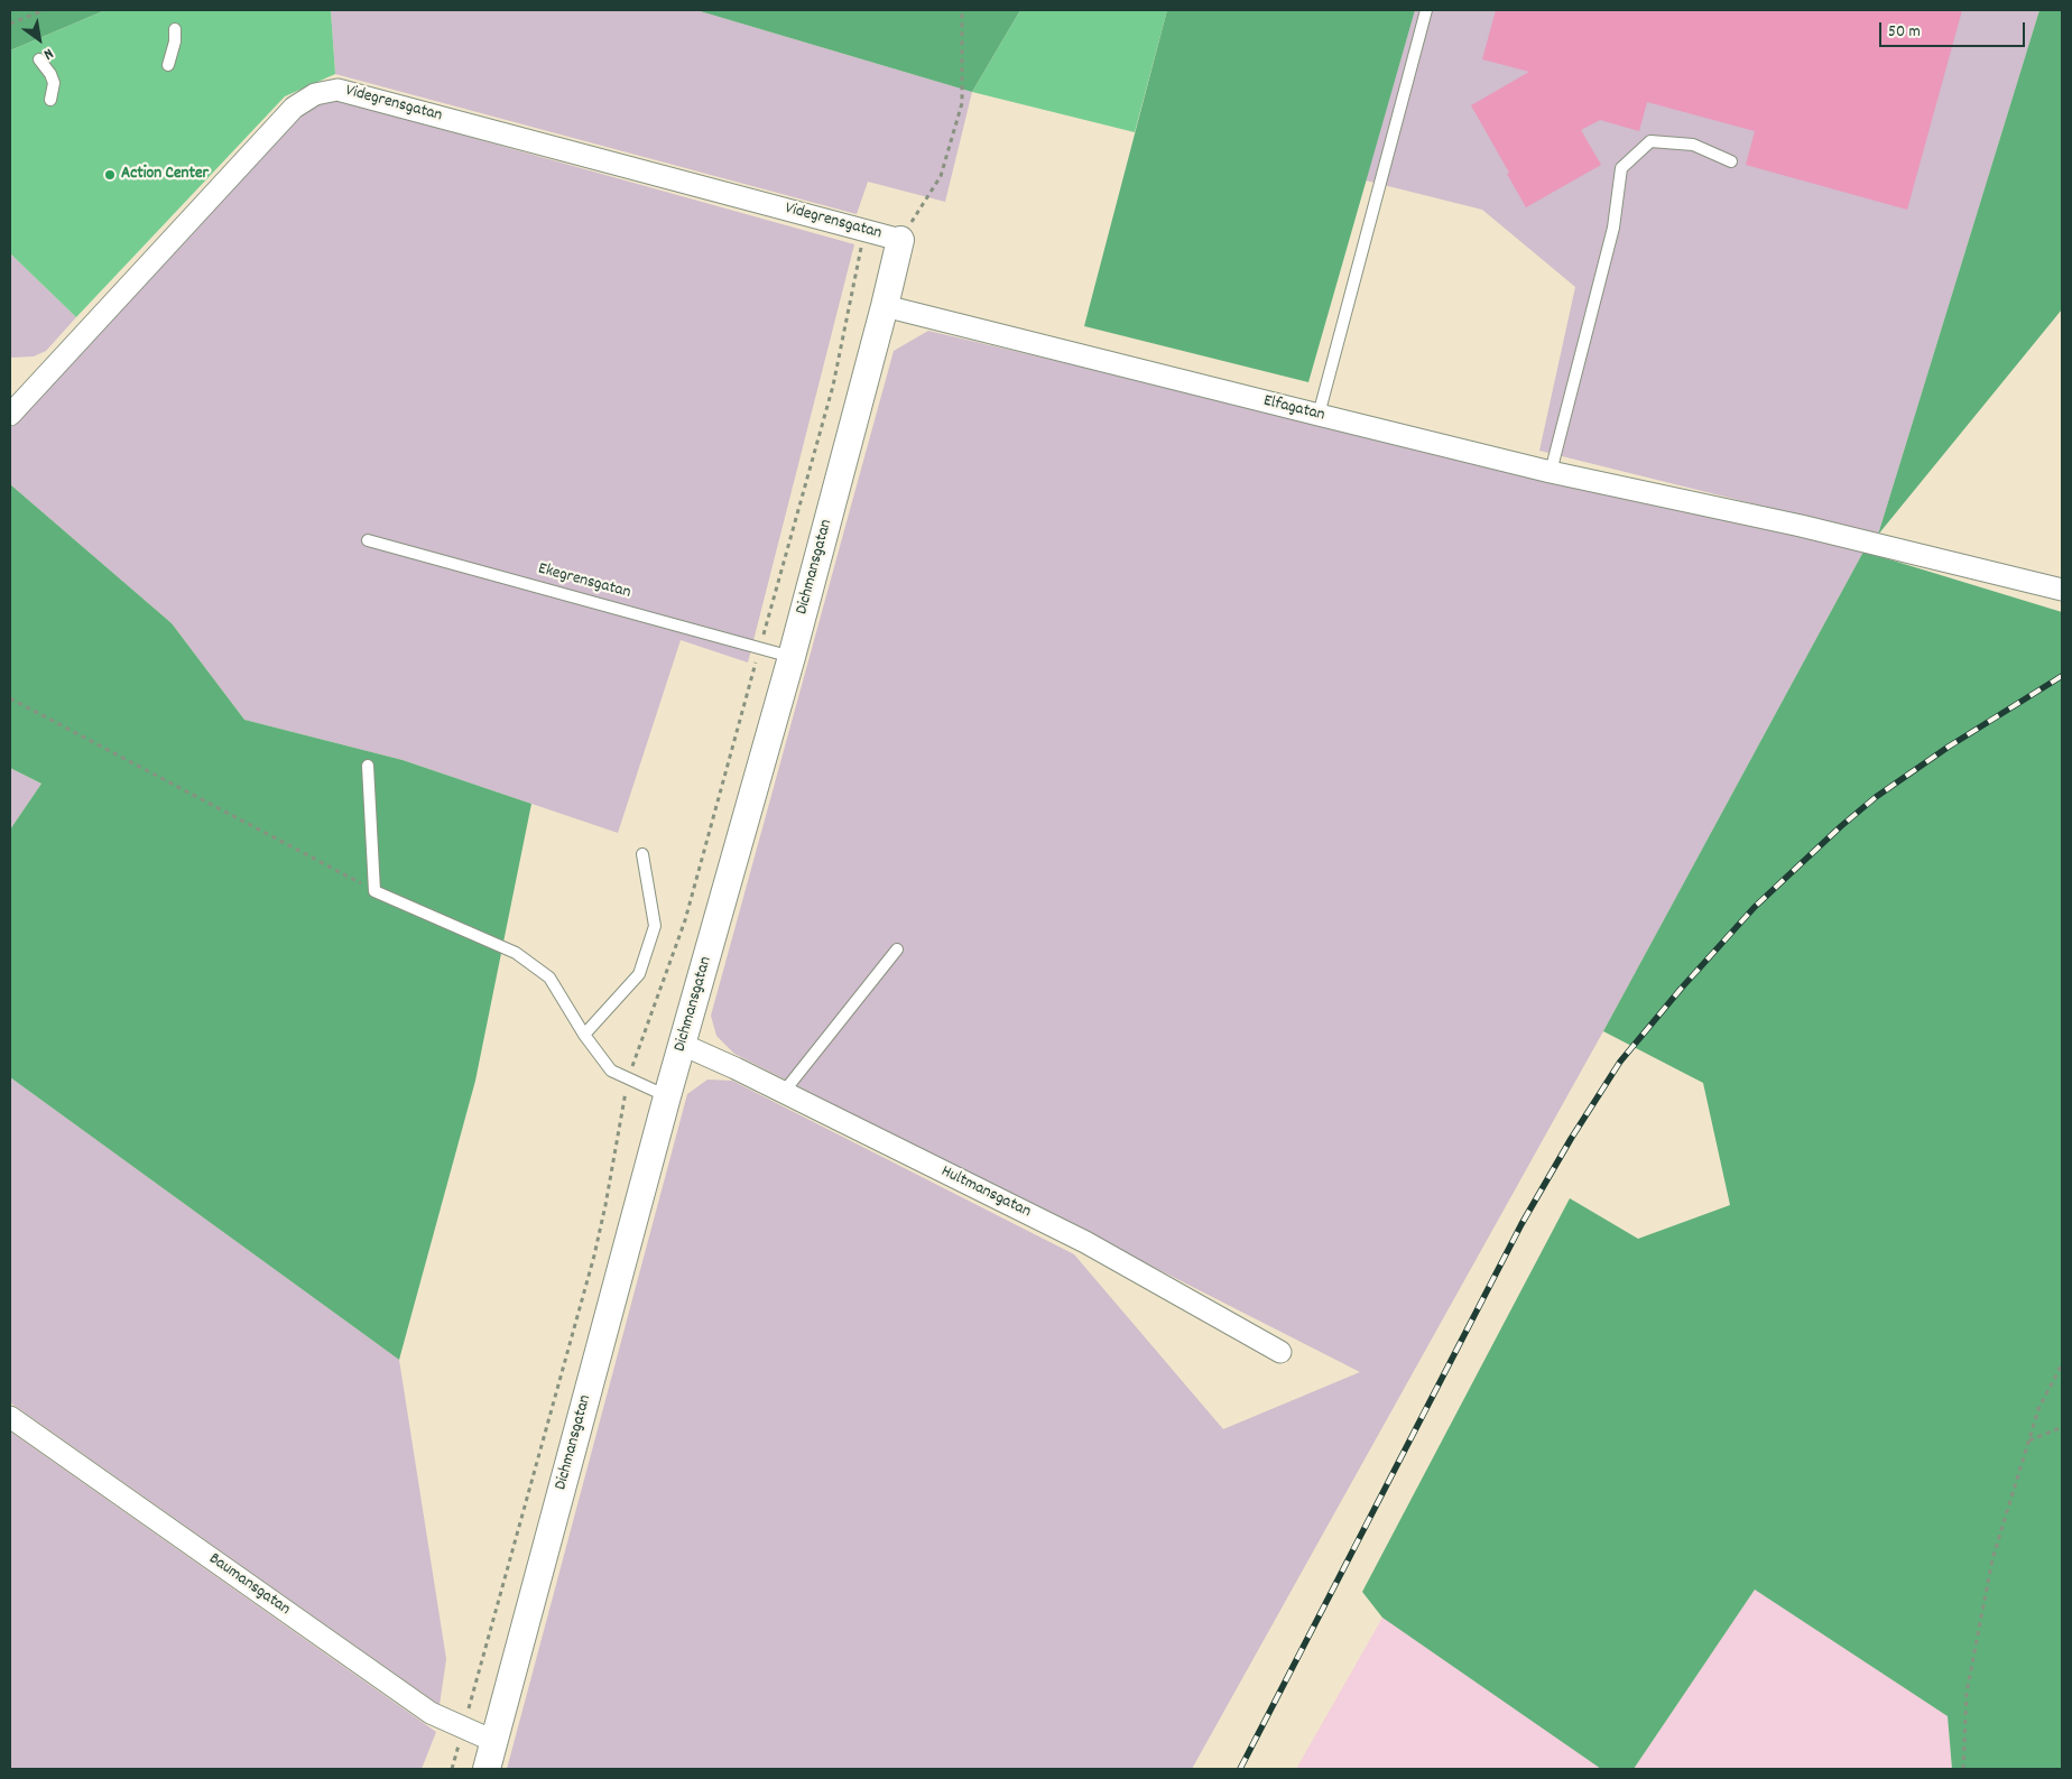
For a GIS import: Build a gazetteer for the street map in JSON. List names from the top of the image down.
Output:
{
  "streets": {
    "street": [
      "Videgrensgatan",
      "Elfagatan",
      "Dichmansgatan",
      "Hultmansgatan",
      "Baumansgatan"
    ],
    "lane": ["Ekegrensgatan"]
  },
  "crossings": [
    ["Videgrensgatan", "Dichmansgatan"],
    ["Elfagatan", "Dichmansgatan"],
    ["Dichmansgatan", "Ekegrensgatan"],
    ["Dichmansgatan", "Hultmansgatan"],
    ["Dichmansgatan", "Baumansgatan"]
  ],
  "places": ["Action Center"],
  "scale_bar": "50 m",
  "north": "bottom right"
}
